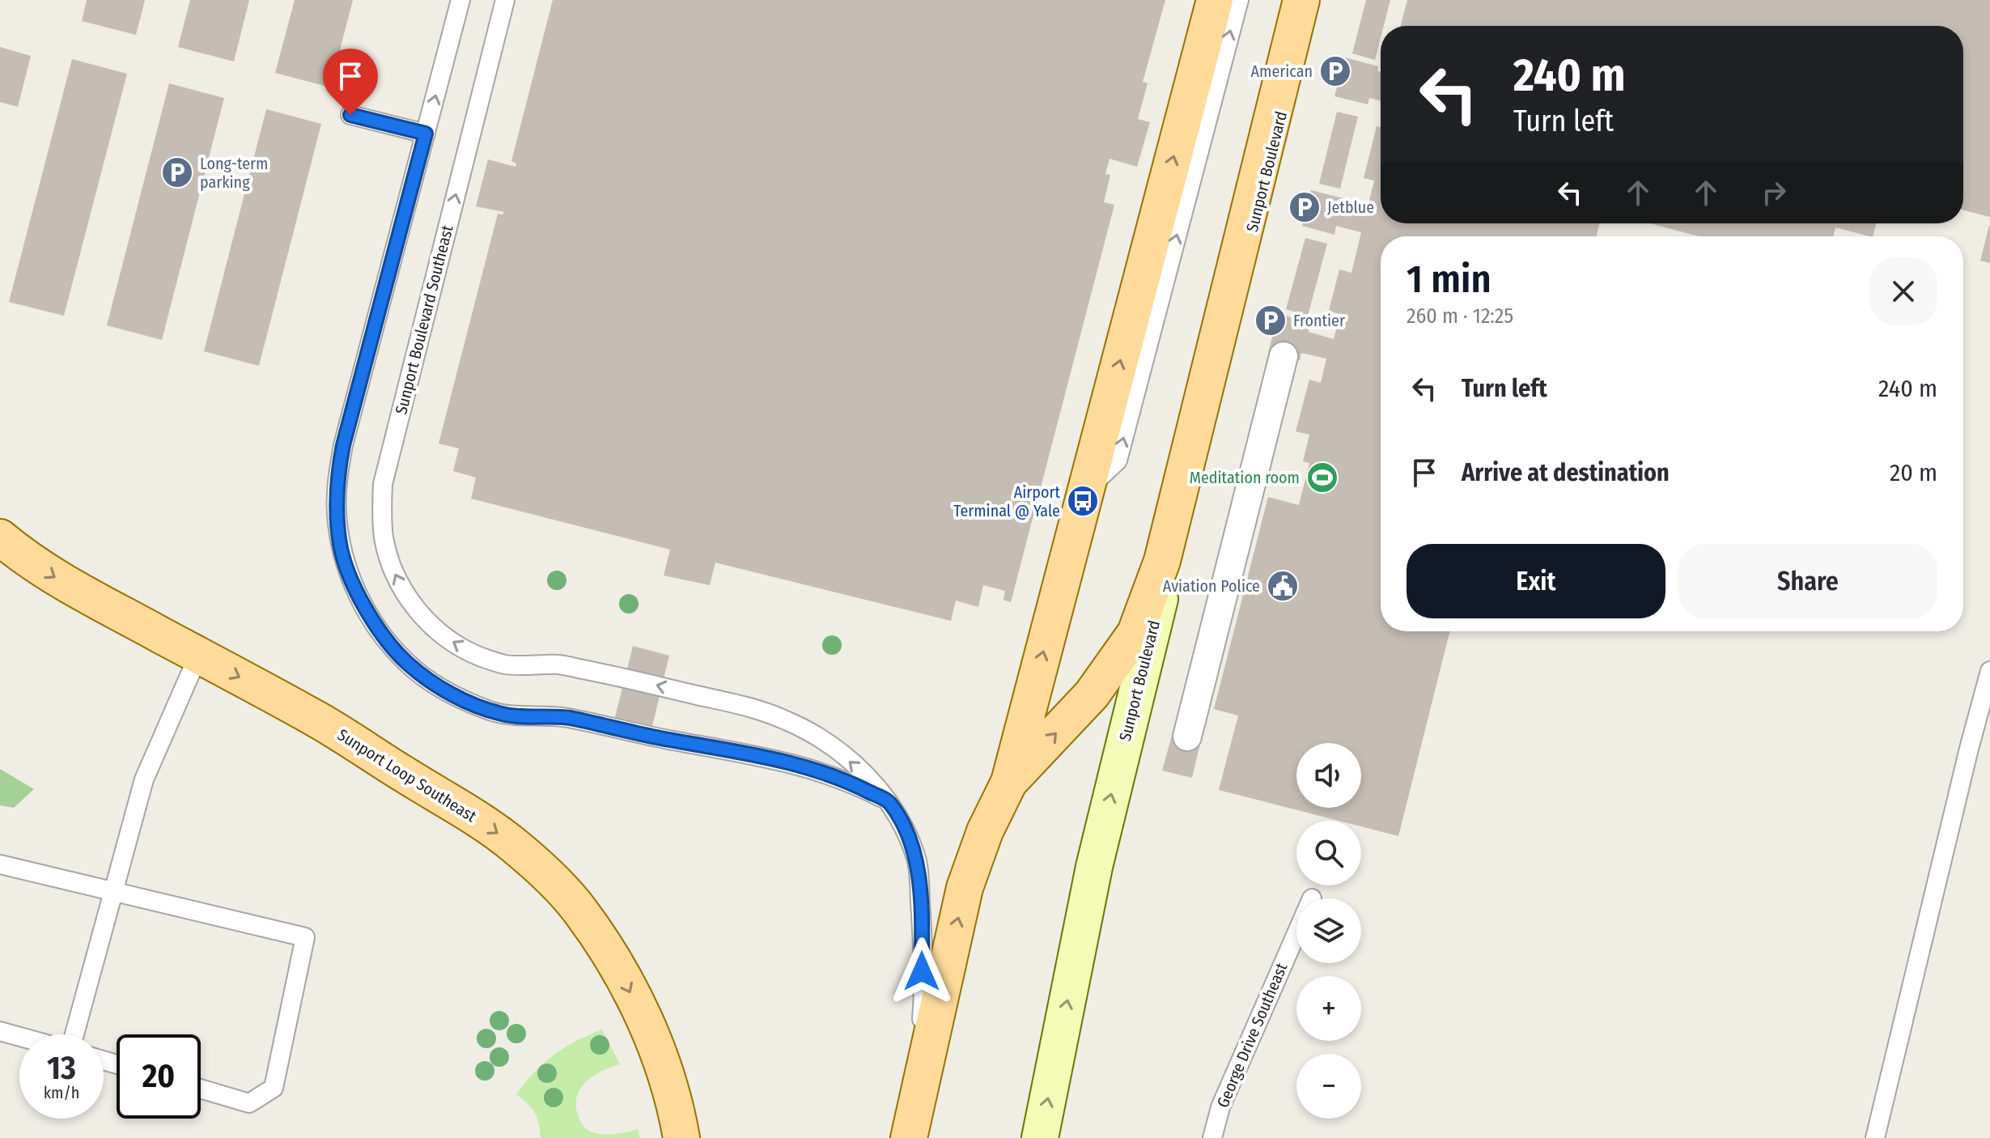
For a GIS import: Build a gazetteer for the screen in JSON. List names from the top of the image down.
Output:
{
  "streets": {
    "main road": ["Sunport Boulevard", "Sunport Loop Southeast"],
    "lane": ["Sunport Boulevard Southeast", "George Drive Southeast"]
  },
  "crossings": [
    ["Sunport Boulevard", "Sunport Boulevard Southeast"]
  ],
  "one_way": ["Sunport Boulevard", "Sunport Loop Southeast"],
  "places": {
    "parking": [
      "American",
      "Long-term parking",
      "Jetblue",
      "Frontier"
    ],
    "sports": ["Meditation room"],
    "bus stop": ["Airport Terminal @ Yale"],
    "public building": ["Aviation Police"]
  },
  "page": {
    "turn": ["240 m", "Turn left"],
    "heading": ["1 min", "260 m · 12:25"],
    "list": [
      {
        "name": "Turn left",
        "value": "240 m"
      },
      {
        "name": "Arrive at destination",
        "value": "20 m"
      }
    ],
    "buttons": ["Exit", "Share"],
    "map_buttons": ["+", "−"],
    "speed": "13 km/h",
    "limit": "20"
  }
}
